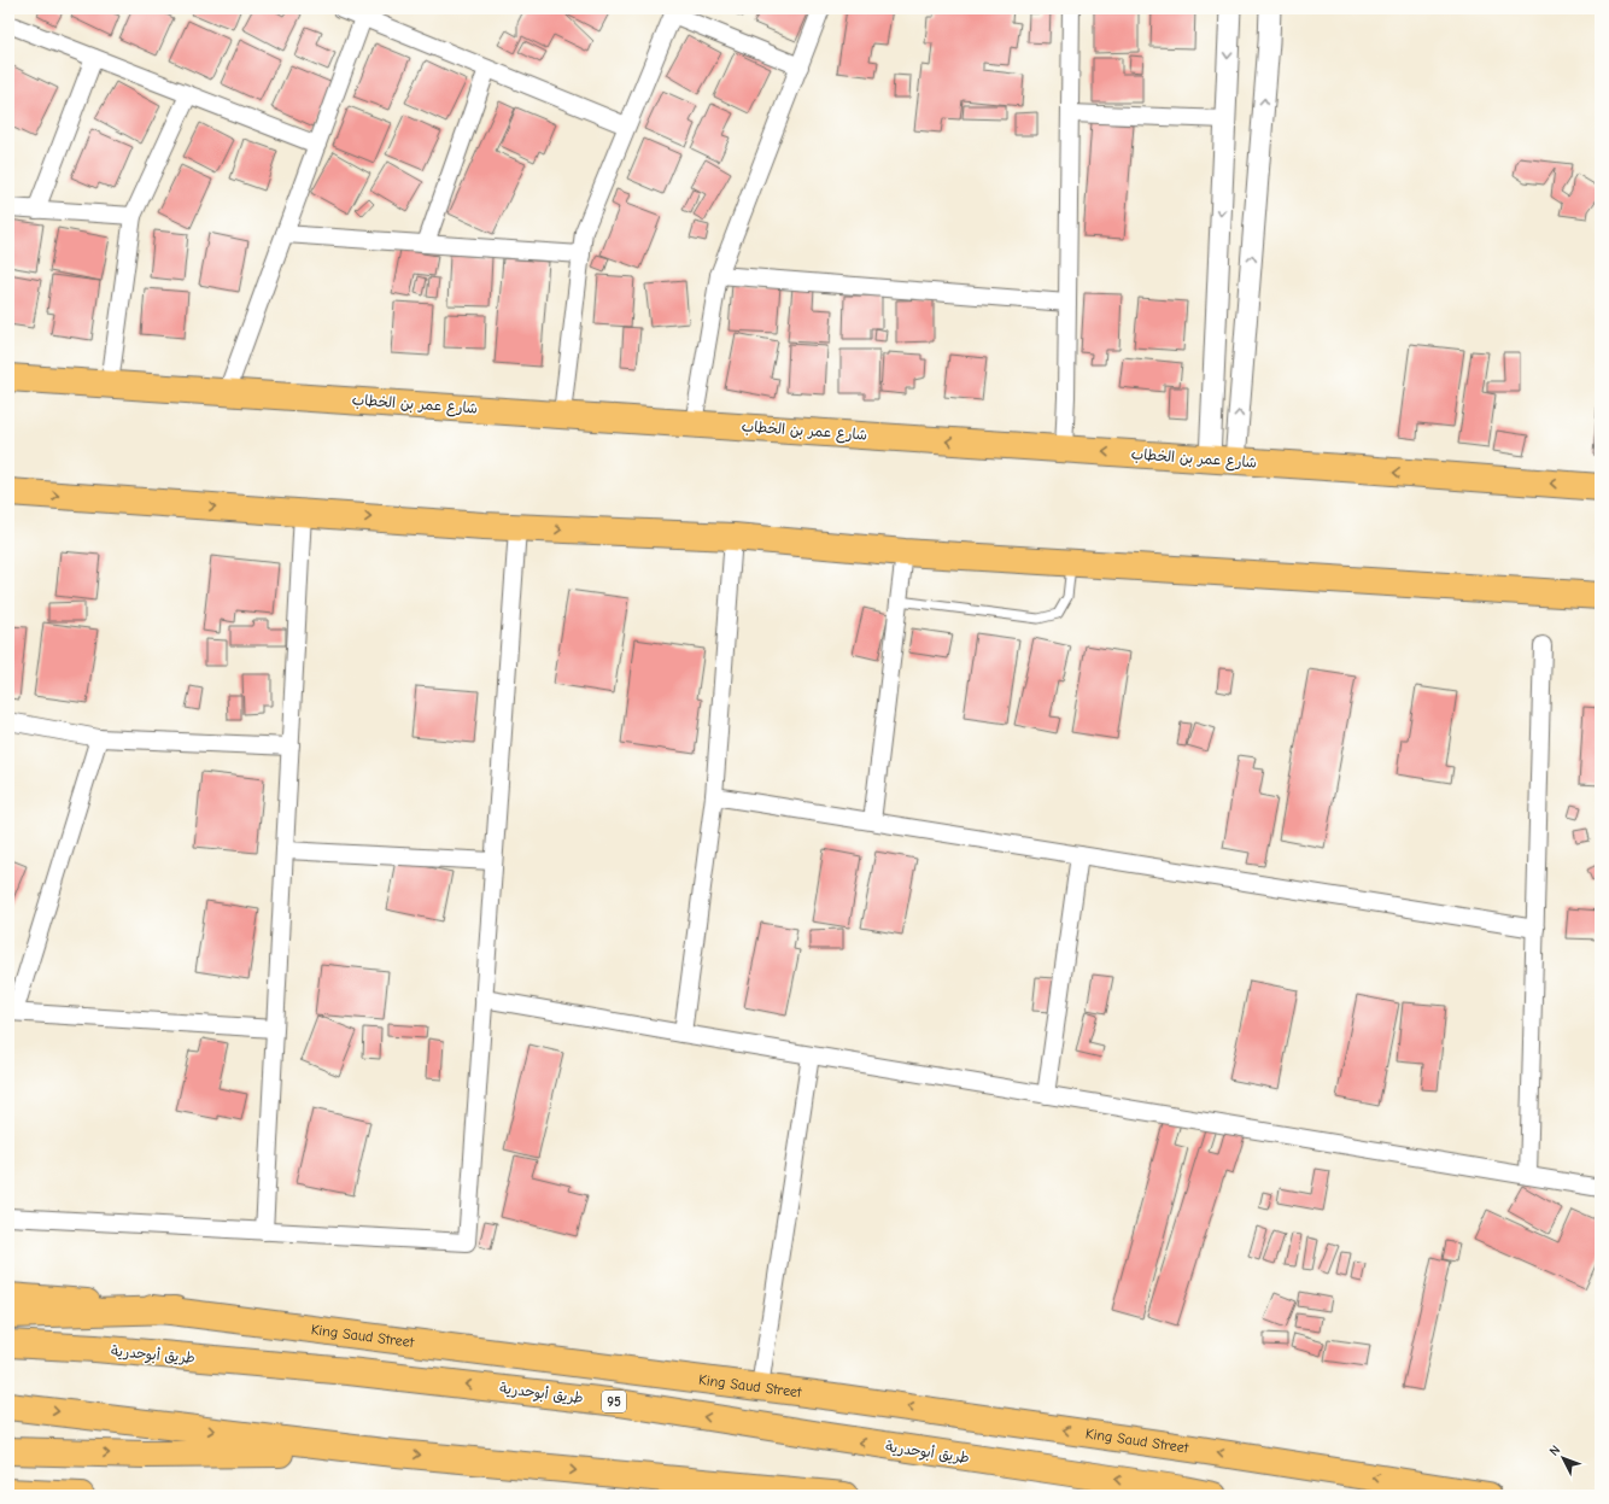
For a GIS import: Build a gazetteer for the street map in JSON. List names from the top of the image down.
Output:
{
  "streets": {
    "main road": [
      "شارع عمر بن الخطاب",
      "King Saud Street",
      "طريق أبوحدرية",
      "95"
    ]
  },
  "one_way": ["King Saud Street"],
  "north": "top left"
}
